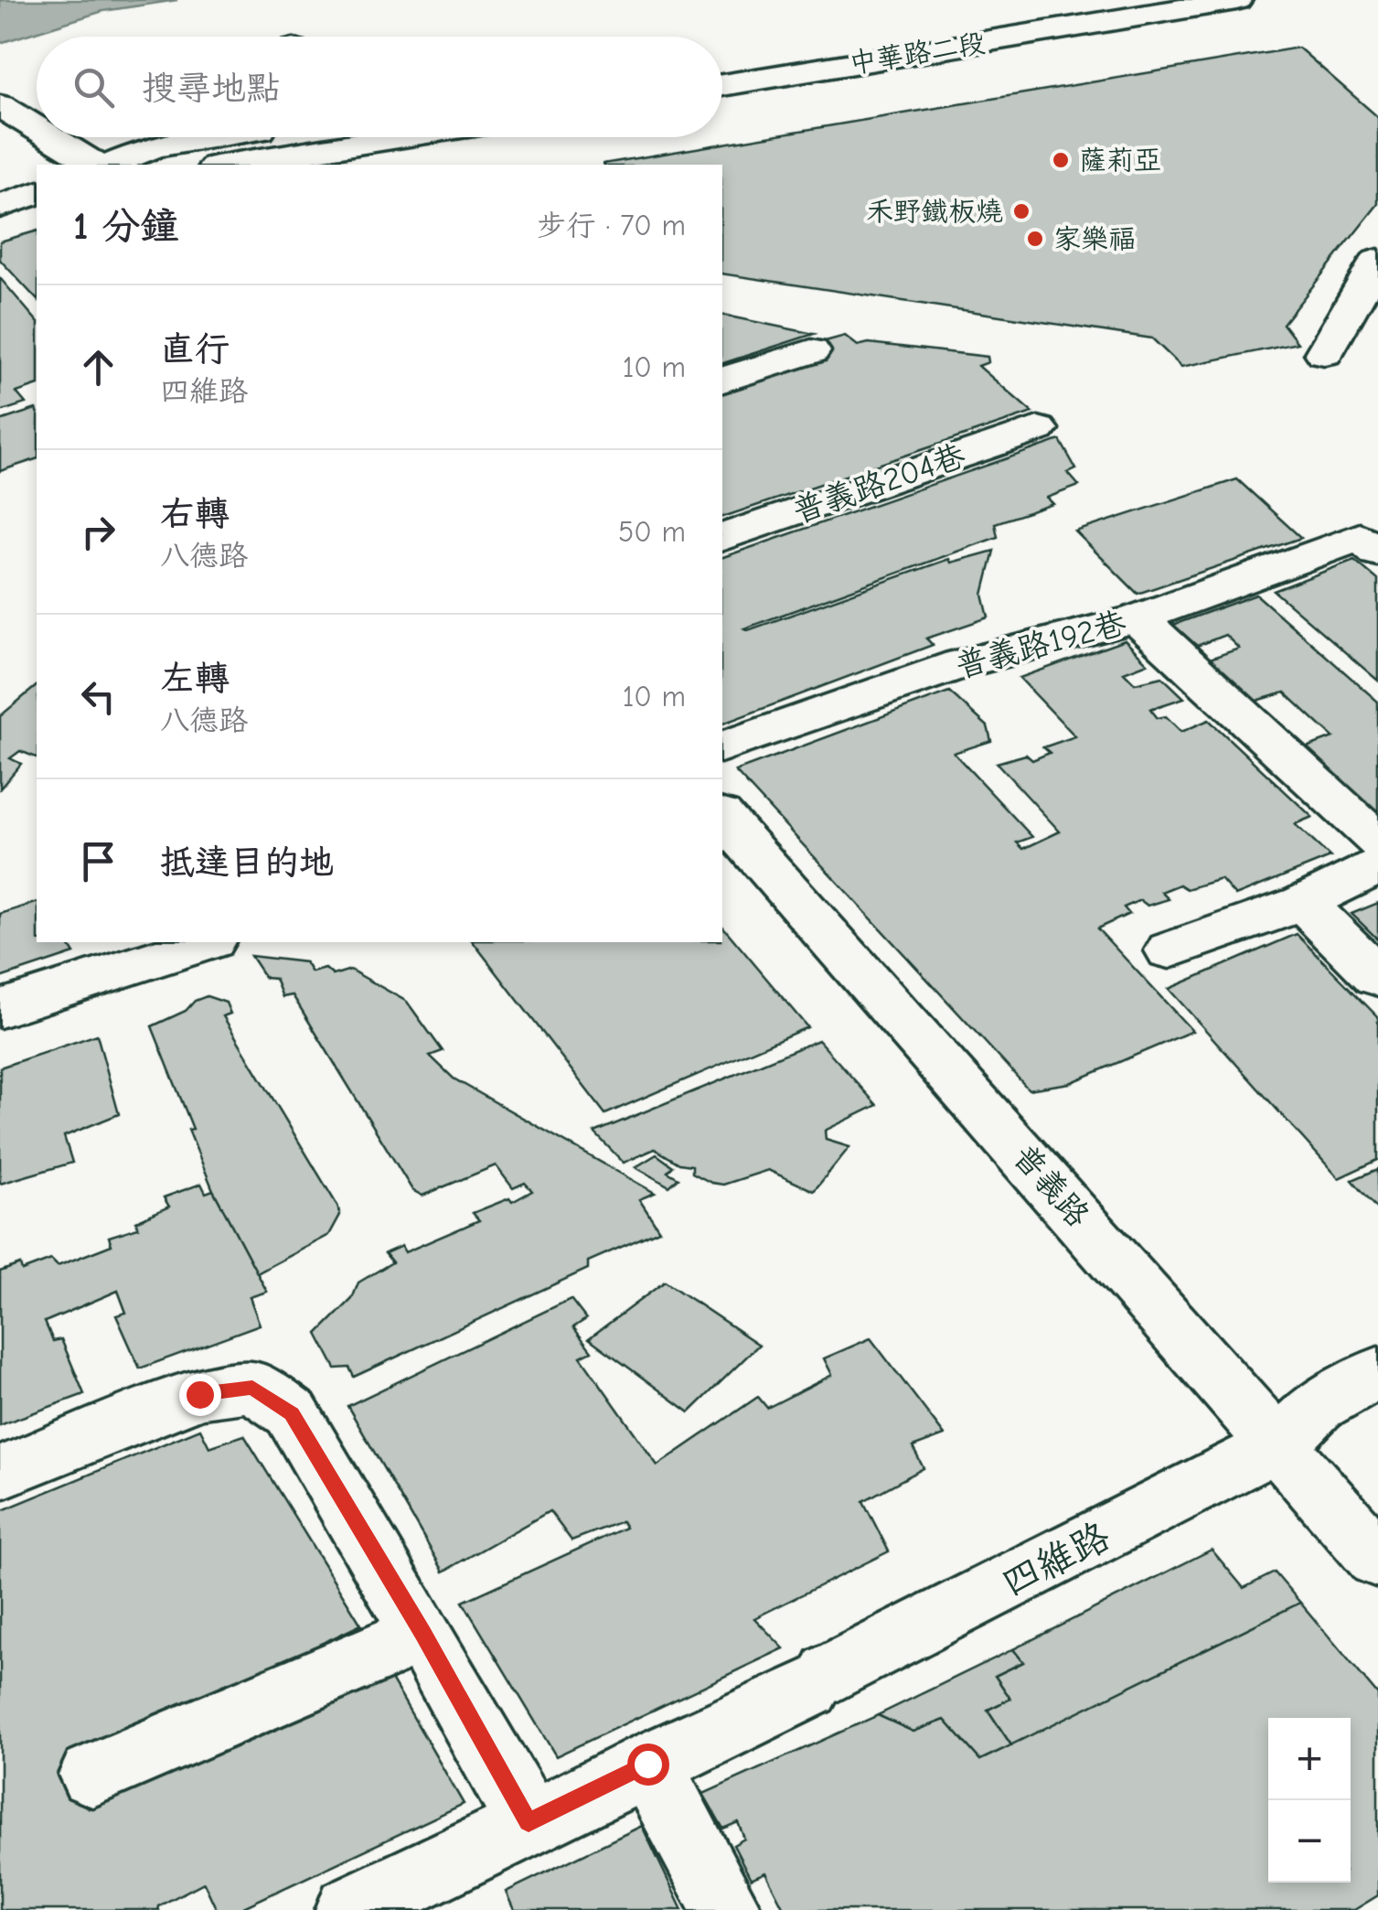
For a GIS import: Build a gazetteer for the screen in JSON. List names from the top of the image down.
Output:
{
  "streets": {
    "street": [
      "中華路二段",
      "普義路204巷",
      "普義路192巷",
      "普義路",
      "四維路"
    ]
  },
  "crossings": [
    ["普義路", "四維路"]
  ],
  "places": ["薩莉亞", "禾野鐵板燒", "家樂福"],
  "page": {
    "search": "搜尋地點",
    "heading": ["1 分鐘", "步行 · 70 m"],
    "list": [
      ["直行", "四維路", "10 m"],
      ["右轉", "八德路", "50 m"],
      ["左轉", "八德路", "10 m"],
      "抵達目的地"
    ],
    "map_buttons": ["+", "−"]
  }
}
